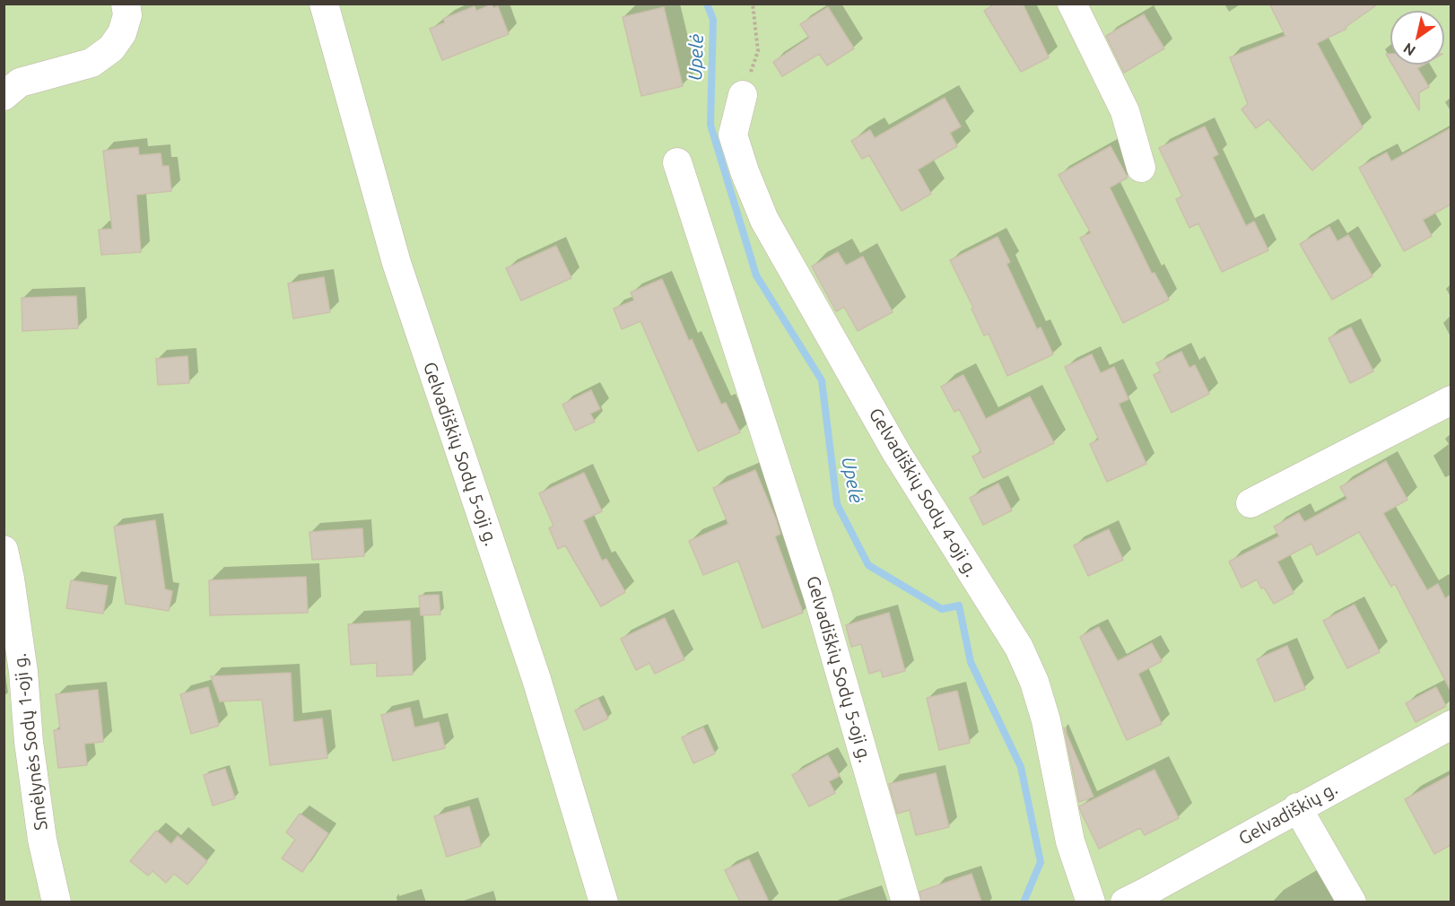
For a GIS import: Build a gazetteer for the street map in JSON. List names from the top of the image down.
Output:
{
  "streets": {
    "street": [
      "Gelvadiškių Sodų 5-oji g.",
      "Gelvadiškių Sodų 4-oji g.",
      "Smėlynės Sodų 1-oji g.",
      "Gelvadiškių g."
    ]
  },
  "water": ["Upelė"],
  "north": "bottom left"
}
